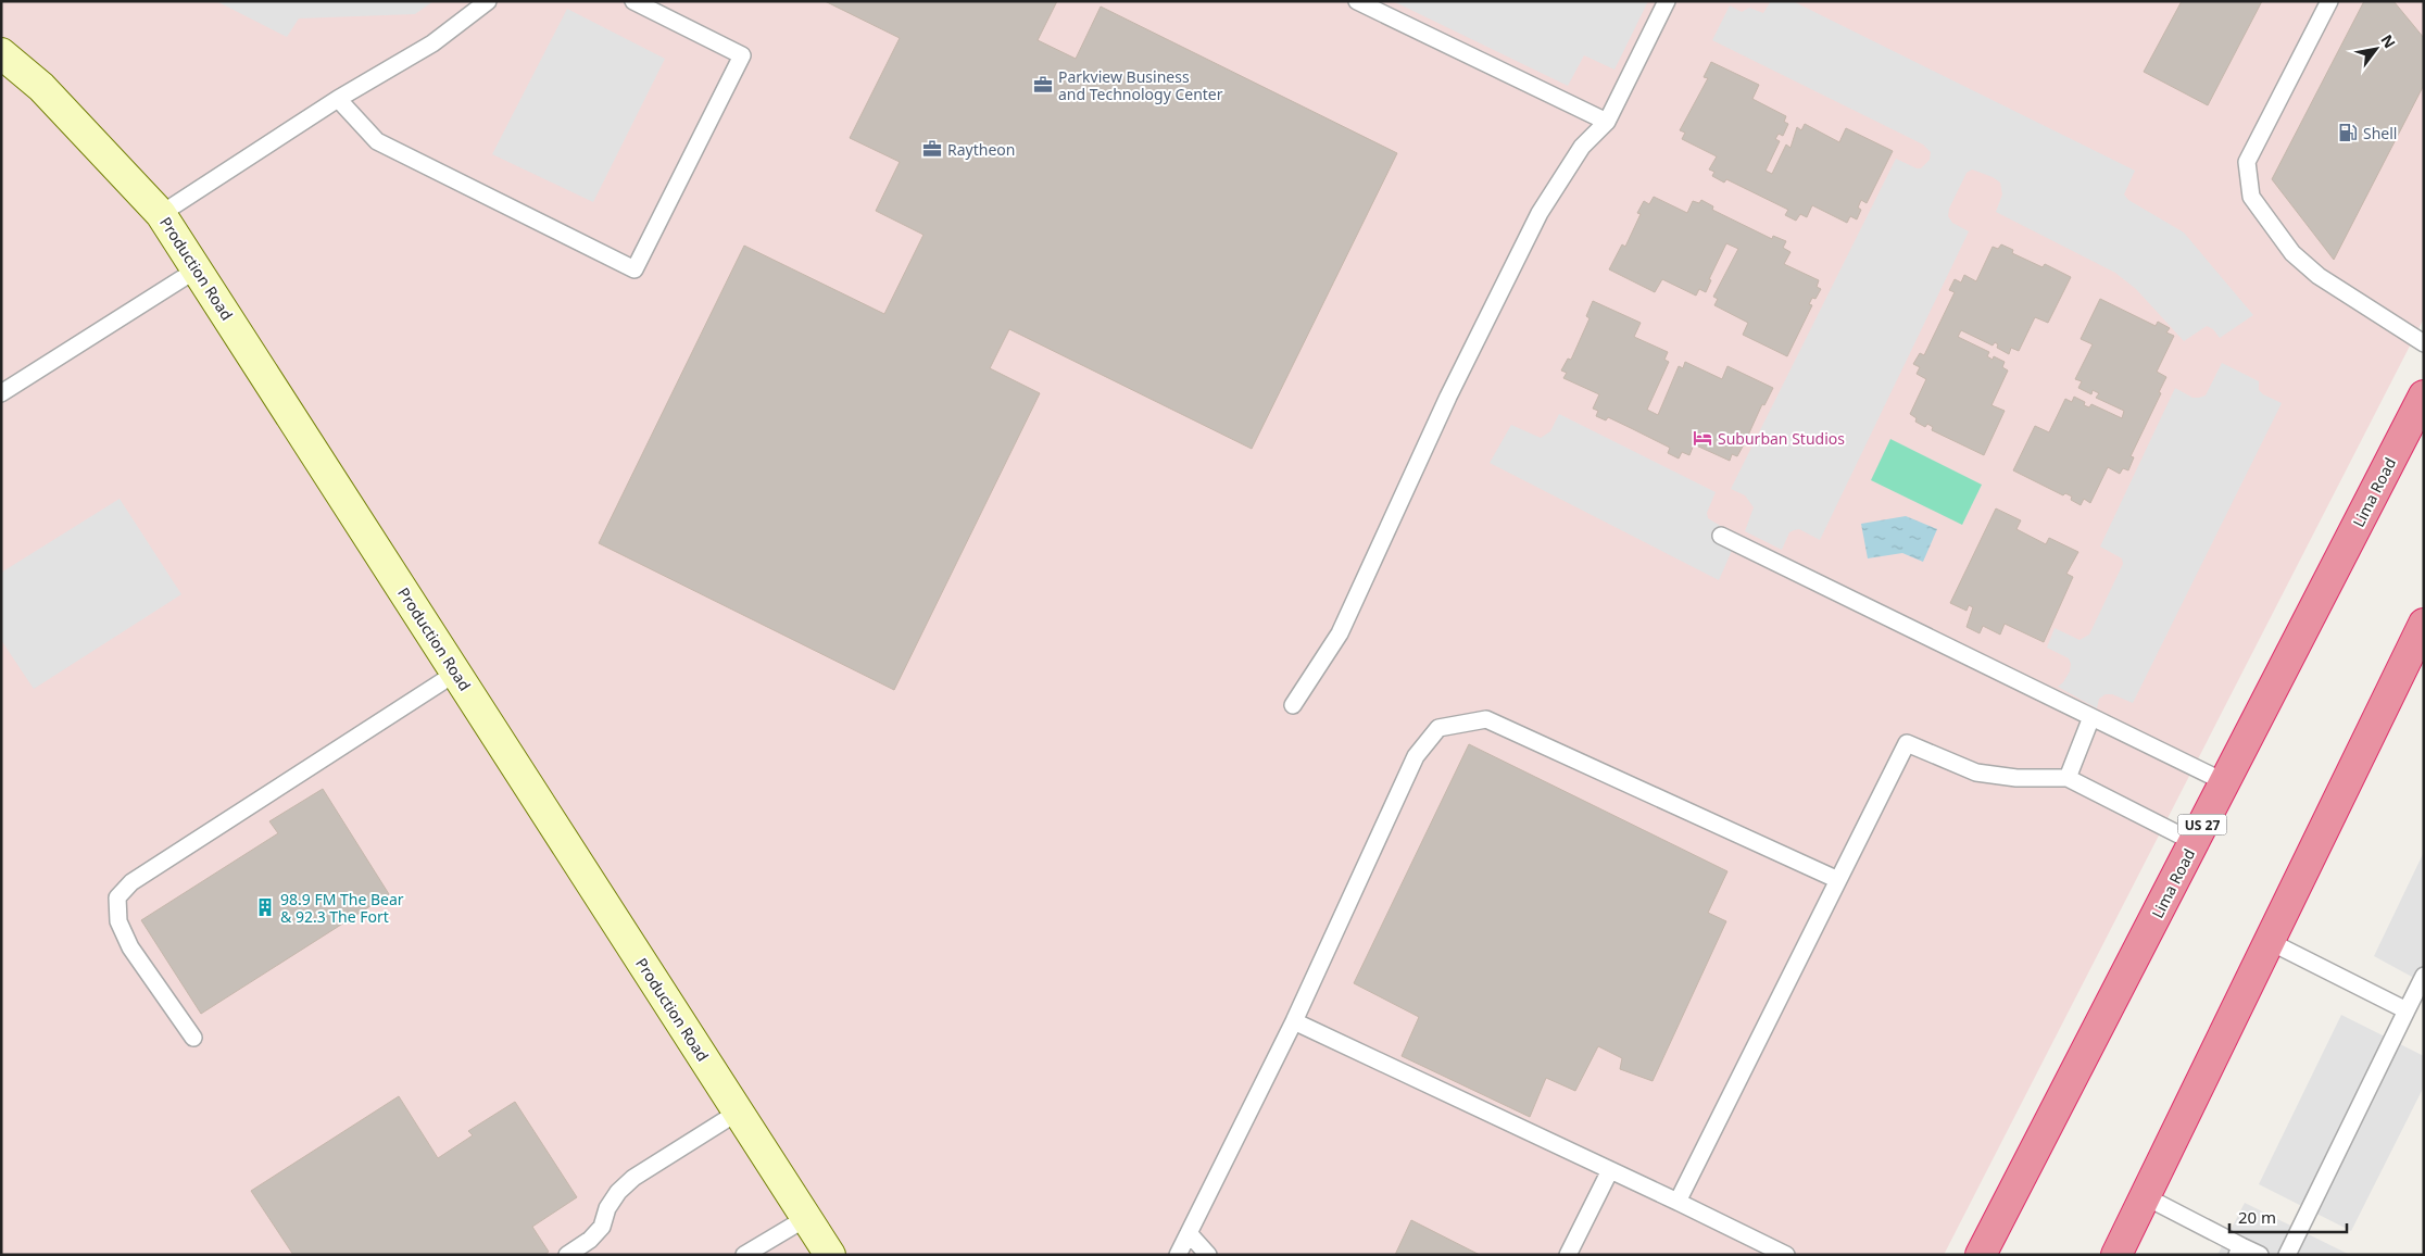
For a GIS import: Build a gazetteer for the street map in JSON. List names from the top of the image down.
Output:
{
  "streets": {
    "highway": ["Lima Road", "US 27"],
    "street": ["Production Road"]
  },
  "places": {
    "office": ["Parkview Business and Technology Center", "Raytheon"],
    "fuel station": ["Shell"],
    "hotel": ["Suburban Studios"],
    "building": ["98.9 FM The Bear & 92.3 The Fort"]
  },
  "scale_bar": "20 m",
  "north": "top right"
}
